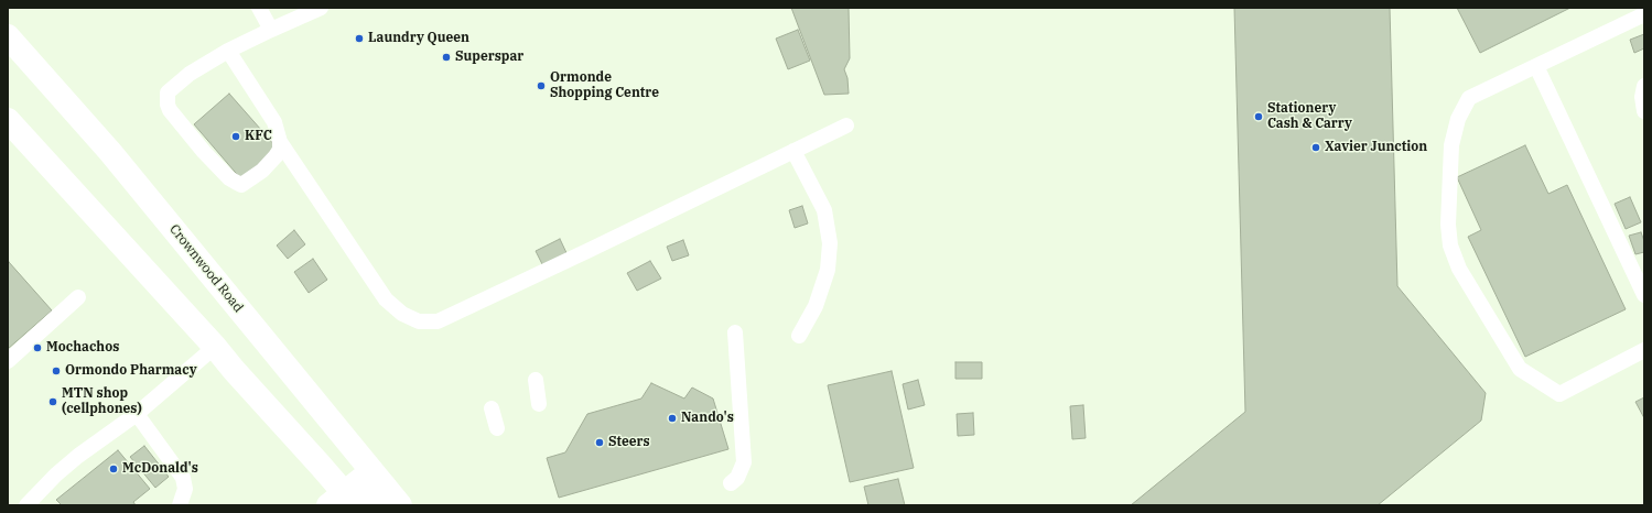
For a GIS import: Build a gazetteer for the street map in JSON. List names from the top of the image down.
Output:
{
  "streets": {
    "main road": ["Crownwood Road"]
  },
  "places": [
    "Laundry Queen",
    "Superspar",
    "Ormonde Shopping Centre",
    "Stationery Cash & Carry",
    "KFC",
    "Xavier Junction",
    "Mochachos",
    "Ormondo Pharmacy",
    "MTN shop (cellphones)",
    "Nando's",
    "Steers",
    "McDonald's"
  ]
}
